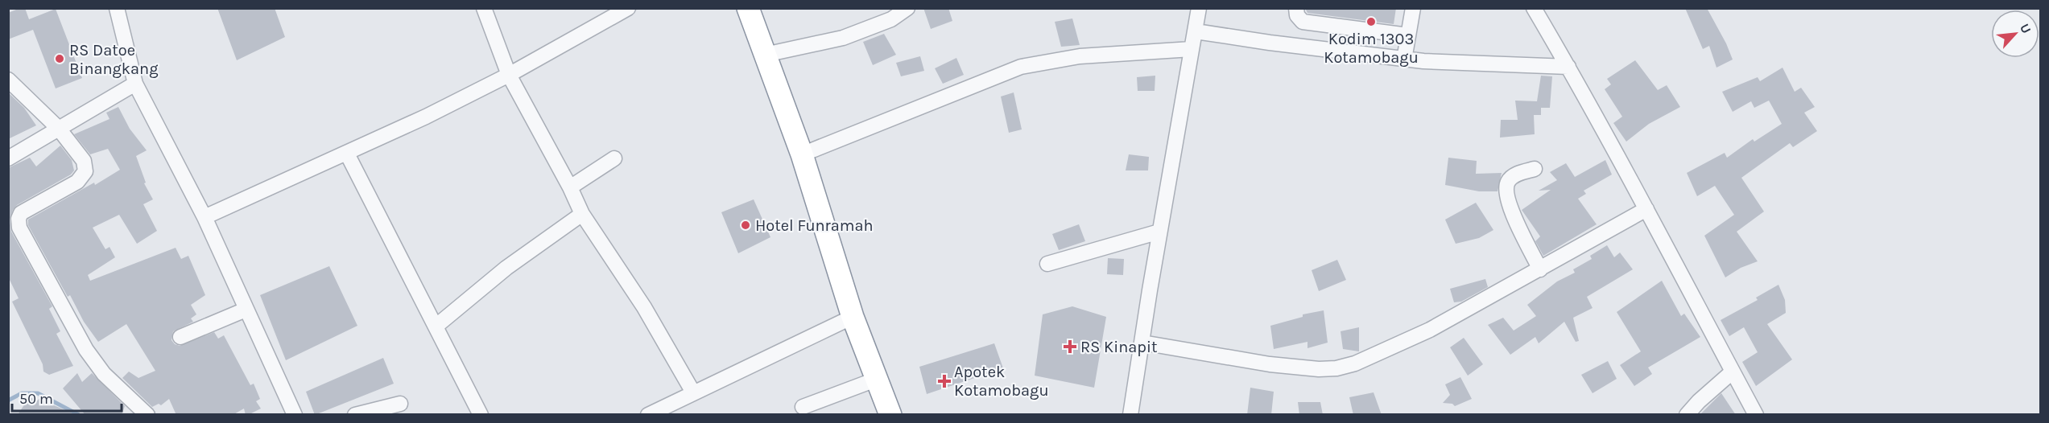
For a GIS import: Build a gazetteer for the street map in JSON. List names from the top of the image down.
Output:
{
  "places": {
    "other": ["Kodim 1303 Kotamobagu", "RS Datoe Binangkang", "Hotel Funramah"],
    "health": ["RS Kinapit", "Apotek Kotamobagu"]
  },
  "scale_bar": "50 m",
  "north": "top right"
}
